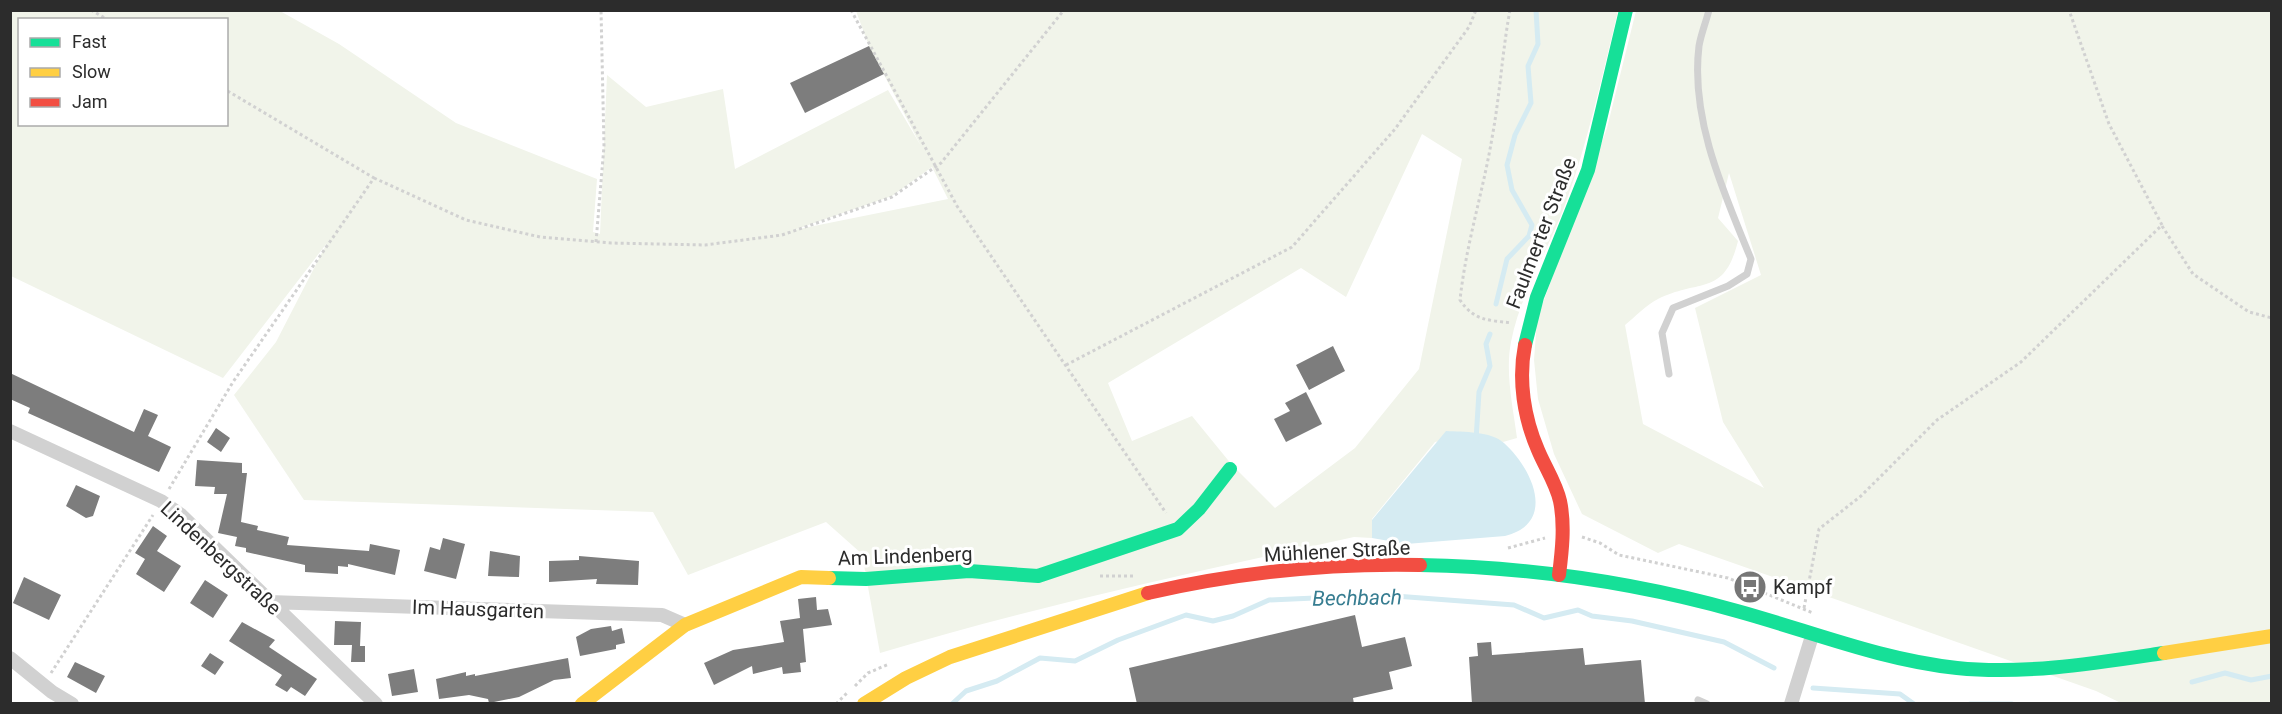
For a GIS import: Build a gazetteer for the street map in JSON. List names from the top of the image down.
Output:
{
  "streets": {
    "main road": ["Faulmerter Straße", "Mühlener Straße", "Am Lindenberg"],
    "street": ["Lindenbergstraße", "Im Hausgarten"]
  },
  "crossings": [
    ["Faulmerter Straße", "Mühlener Straße"],
    ["Am Lindenberg", "Im Hausgarten"],
    ["Lindenbergstraße", "Im Hausgarten"]
  ],
  "water": ["Bechbach"],
  "places": {
    "bus stop": ["Kampf"]
  },
  "legend": ["Fast", "Slow", "Jam"]
}
